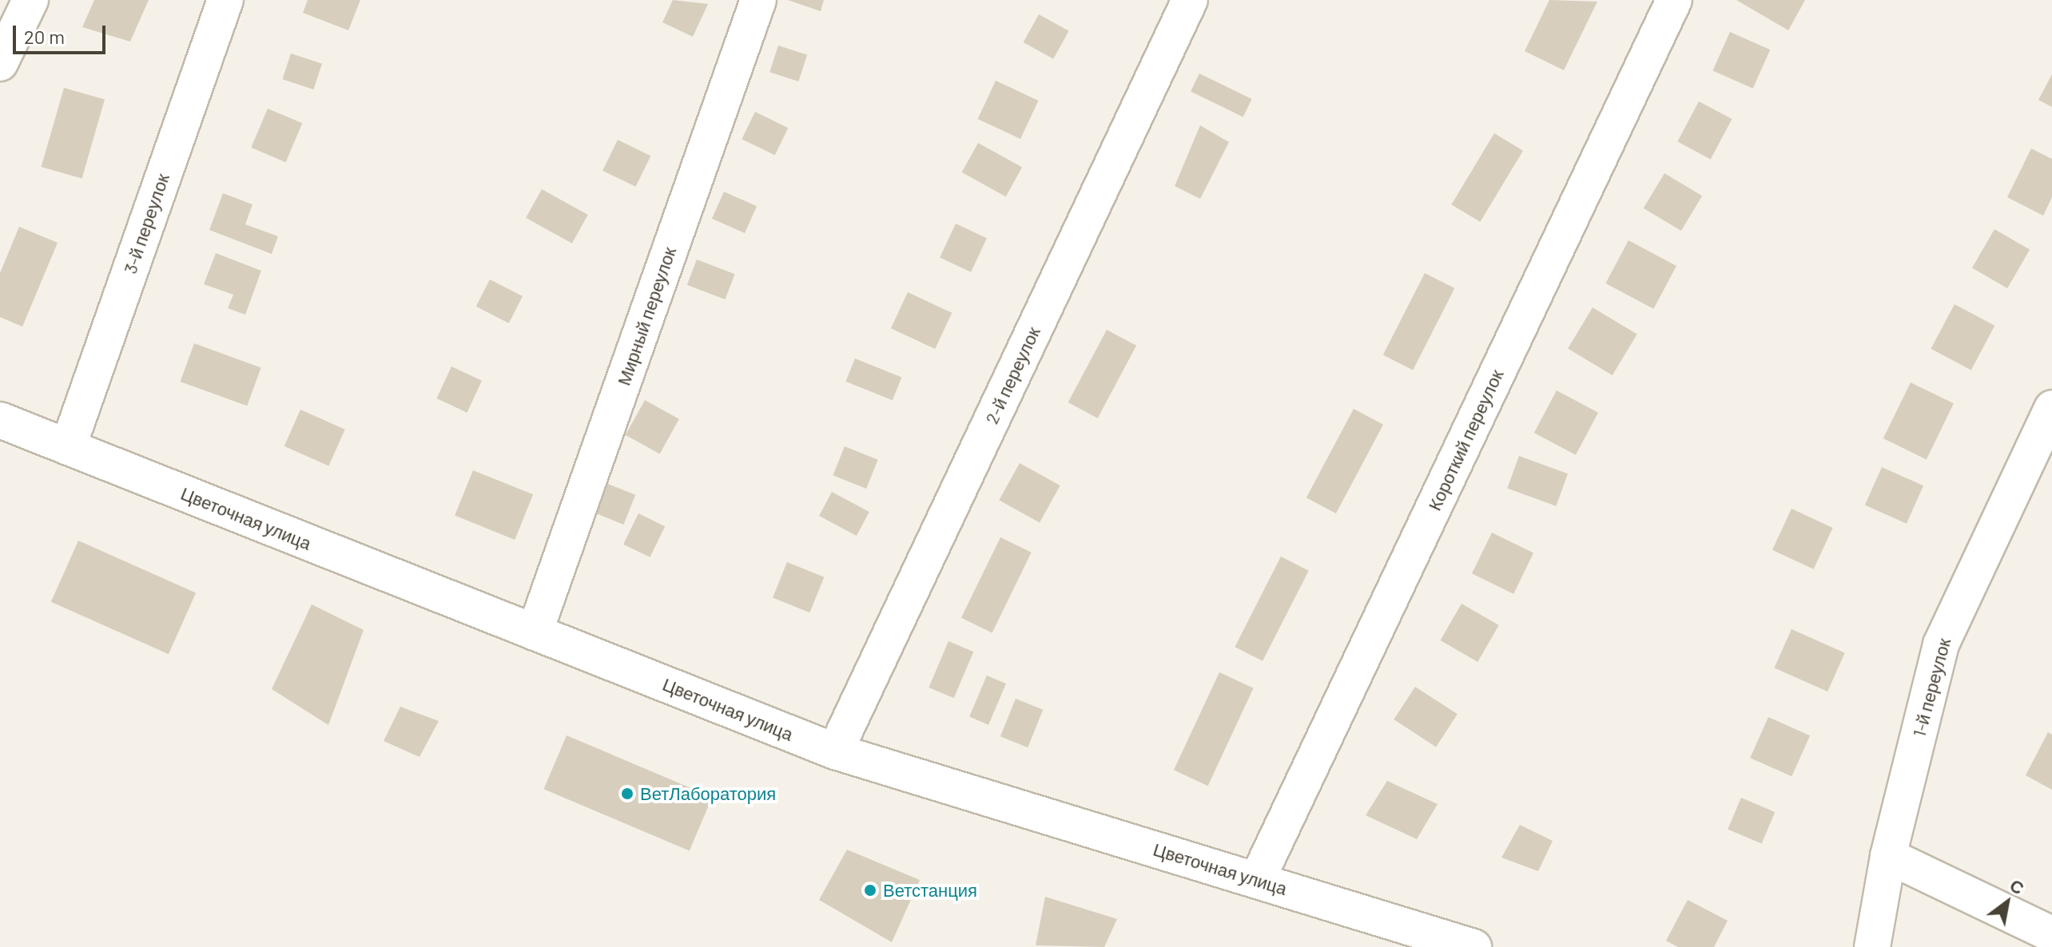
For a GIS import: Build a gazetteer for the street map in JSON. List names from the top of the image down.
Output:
{
  "streets": {
    "street": [
      "3-й переулок",
      "Мирный переулок",
      "2-й переулок",
      "Короткий переулок",
      "Цветочная улица",
      "1-й переулок"
    ]
  },
  "crossings": [
    ["3-й переулок", "Цветочная улица"],
    ["Мирный переулок", "Цветочная улица"],
    ["2-й переулок", "Цветочная улица"],
    ["Короткий переулок", "Цветочная улица"]
  ],
  "places": ["ВетЛаборатория", "Ветстанция"],
  "scale_bar": "20 m",
  "north": "top right"
}
